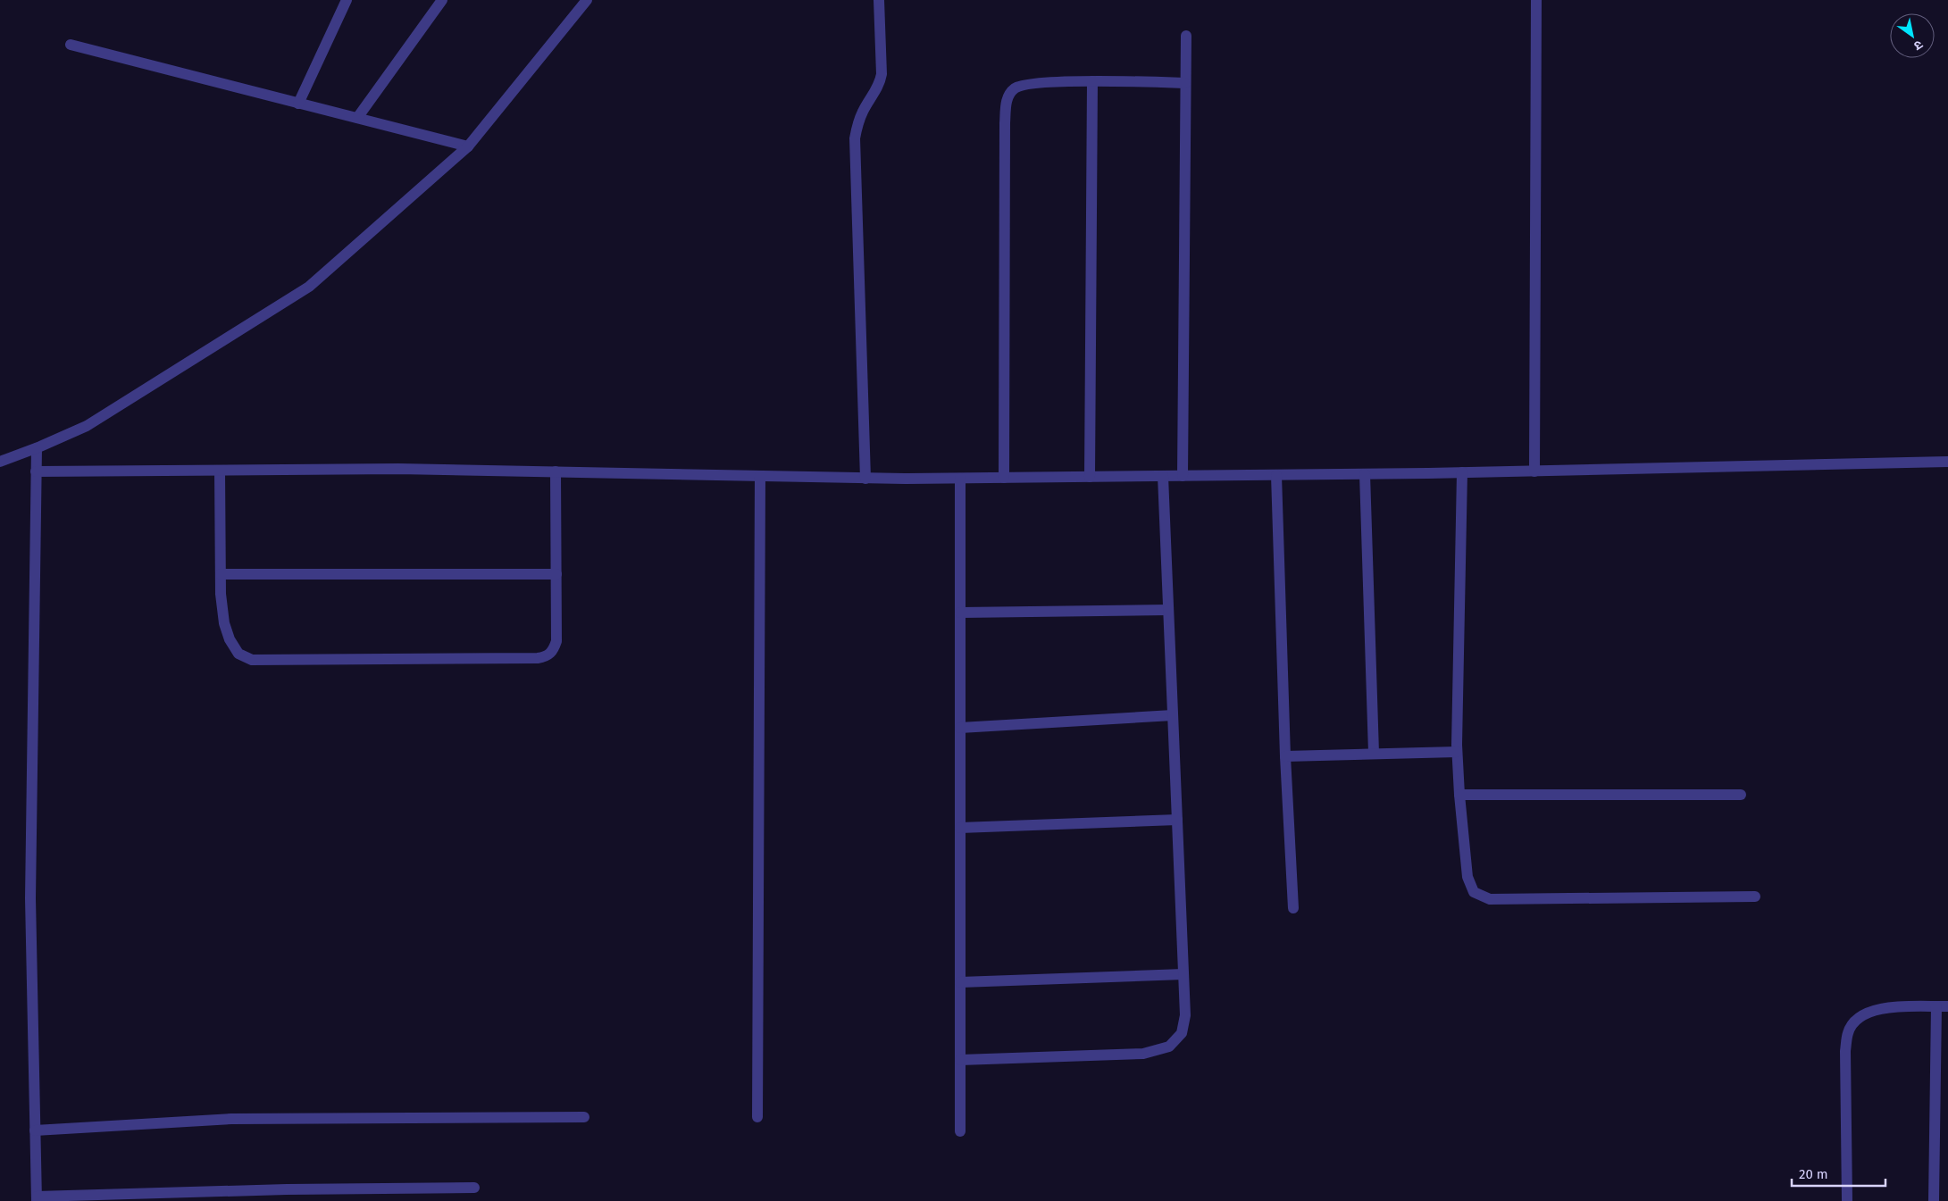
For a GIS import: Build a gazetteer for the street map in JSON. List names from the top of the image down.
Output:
{
  "scale_bar": "20 m",
  "north": "bottom right"
}
